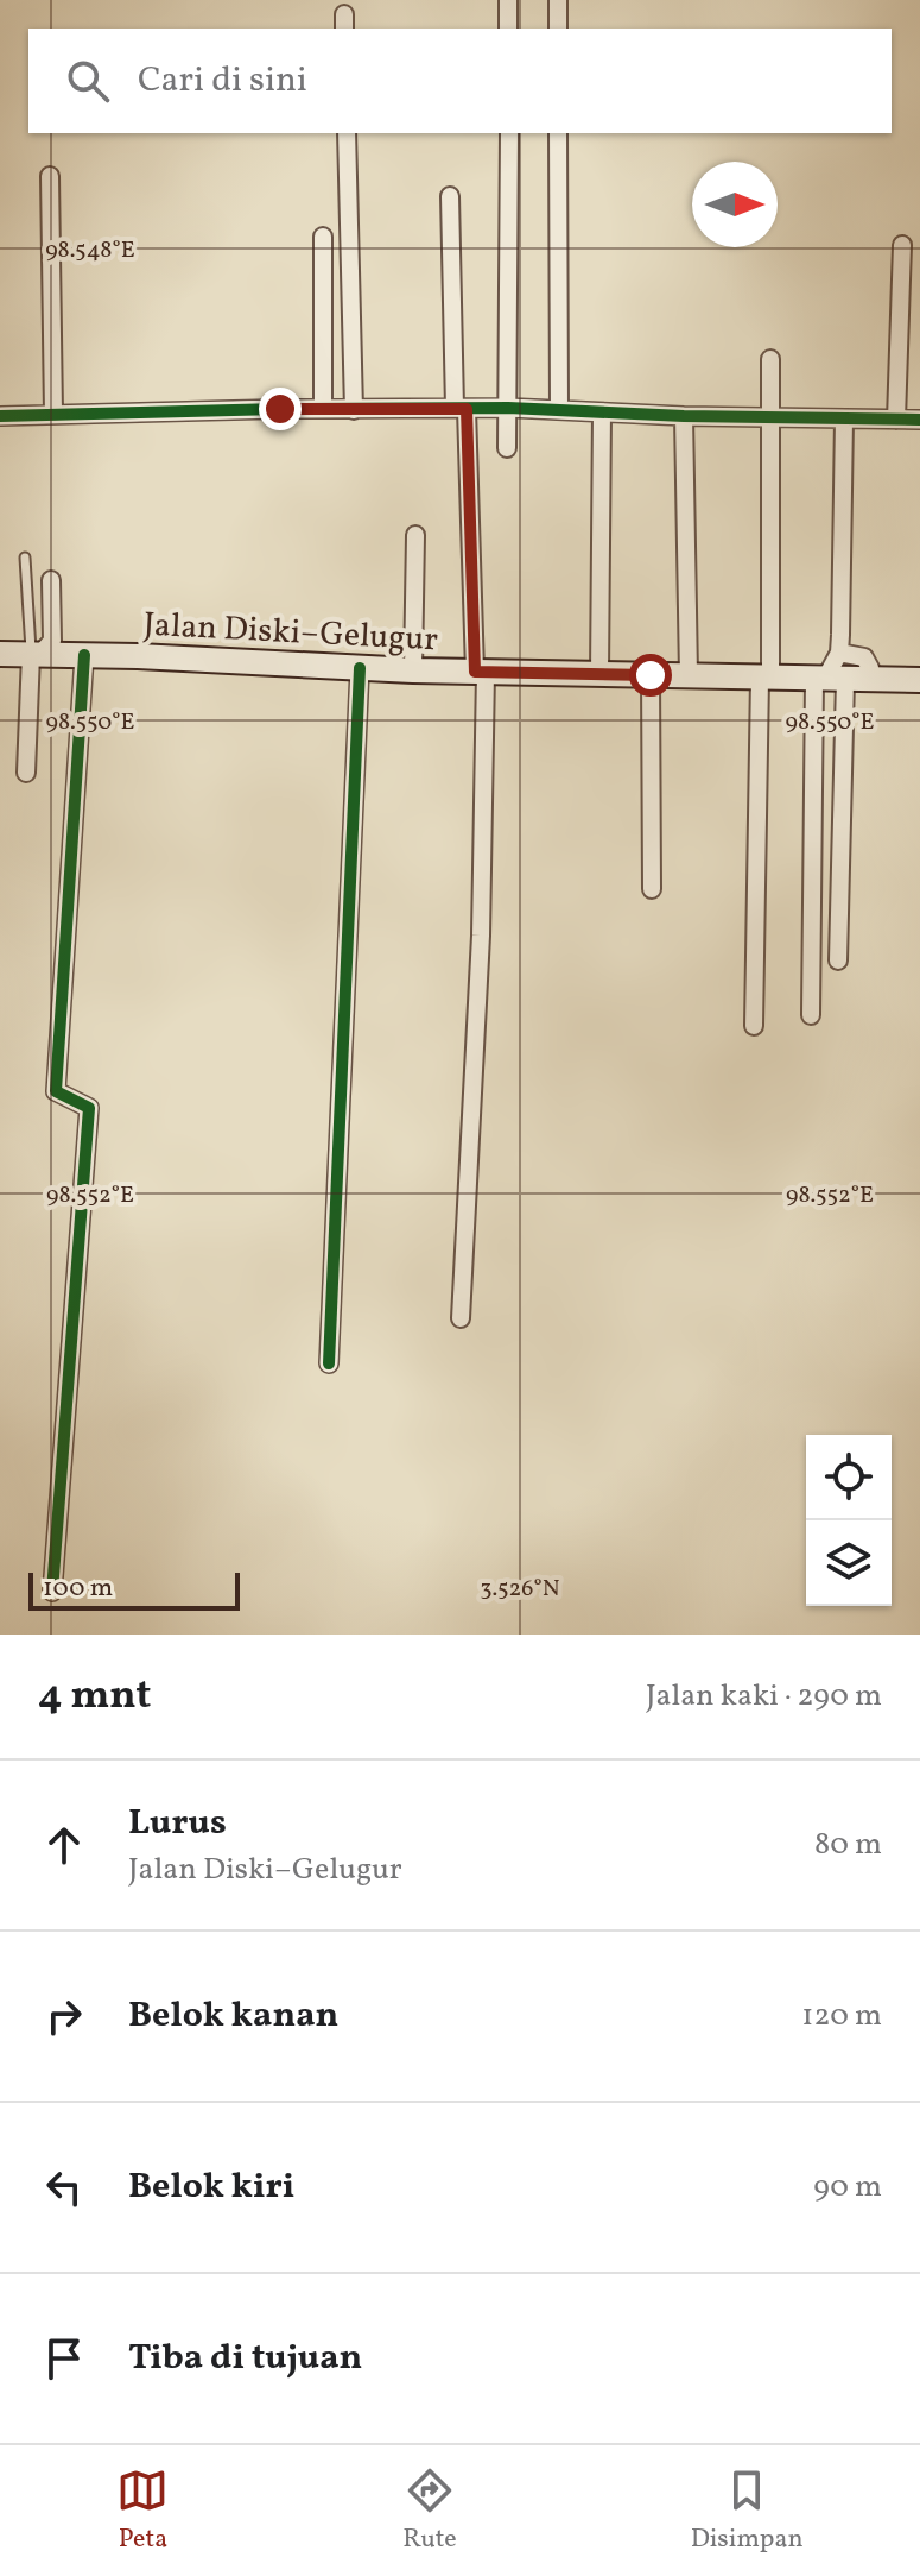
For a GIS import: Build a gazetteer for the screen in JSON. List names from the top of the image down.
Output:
{
  "streets": {
    "main road": ["Jalan Diski–Gelugur"]
  },
  "scale_bar": "100 m",
  "north": "right",
  "page": {
    "search": "Cari di sini",
    "scale": "100 m",
    "heading": ["4 mnt", "Jalan kaki · 290 m"],
    "list": [
      ["Lurus", "Jalan Diski–Gelugur", "80 m"],
      ["Belok kanan", "120 m"],
      ["Belok kiri", "90 m"],
      "Tiba di tujuan"
    ],
    "nav": ["Peta", "Rute", "Disimpan"]
  },
  "coordinates": [
    "98.548°E",
    "98.550°E",
    "98.552°E",
    "3.526°N"
  ]
}
